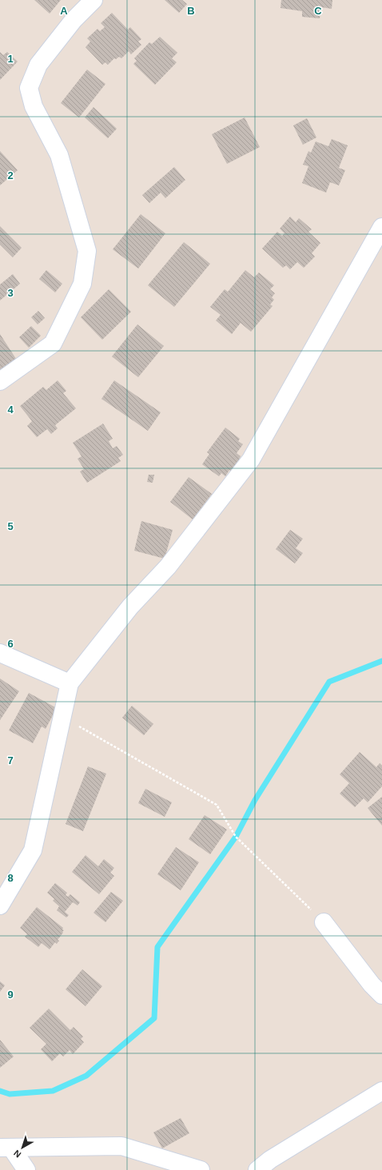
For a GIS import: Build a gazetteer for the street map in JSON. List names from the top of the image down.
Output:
{
  "north": "bottom left",
  "grid": {
    "columns": ["A", "B", "C"],
    "rows": [
      "1",
      "2",
      "3",
      "4",
      "5",
      "6",
      "7",
      "8",
      "9"
    ]
  }
}
